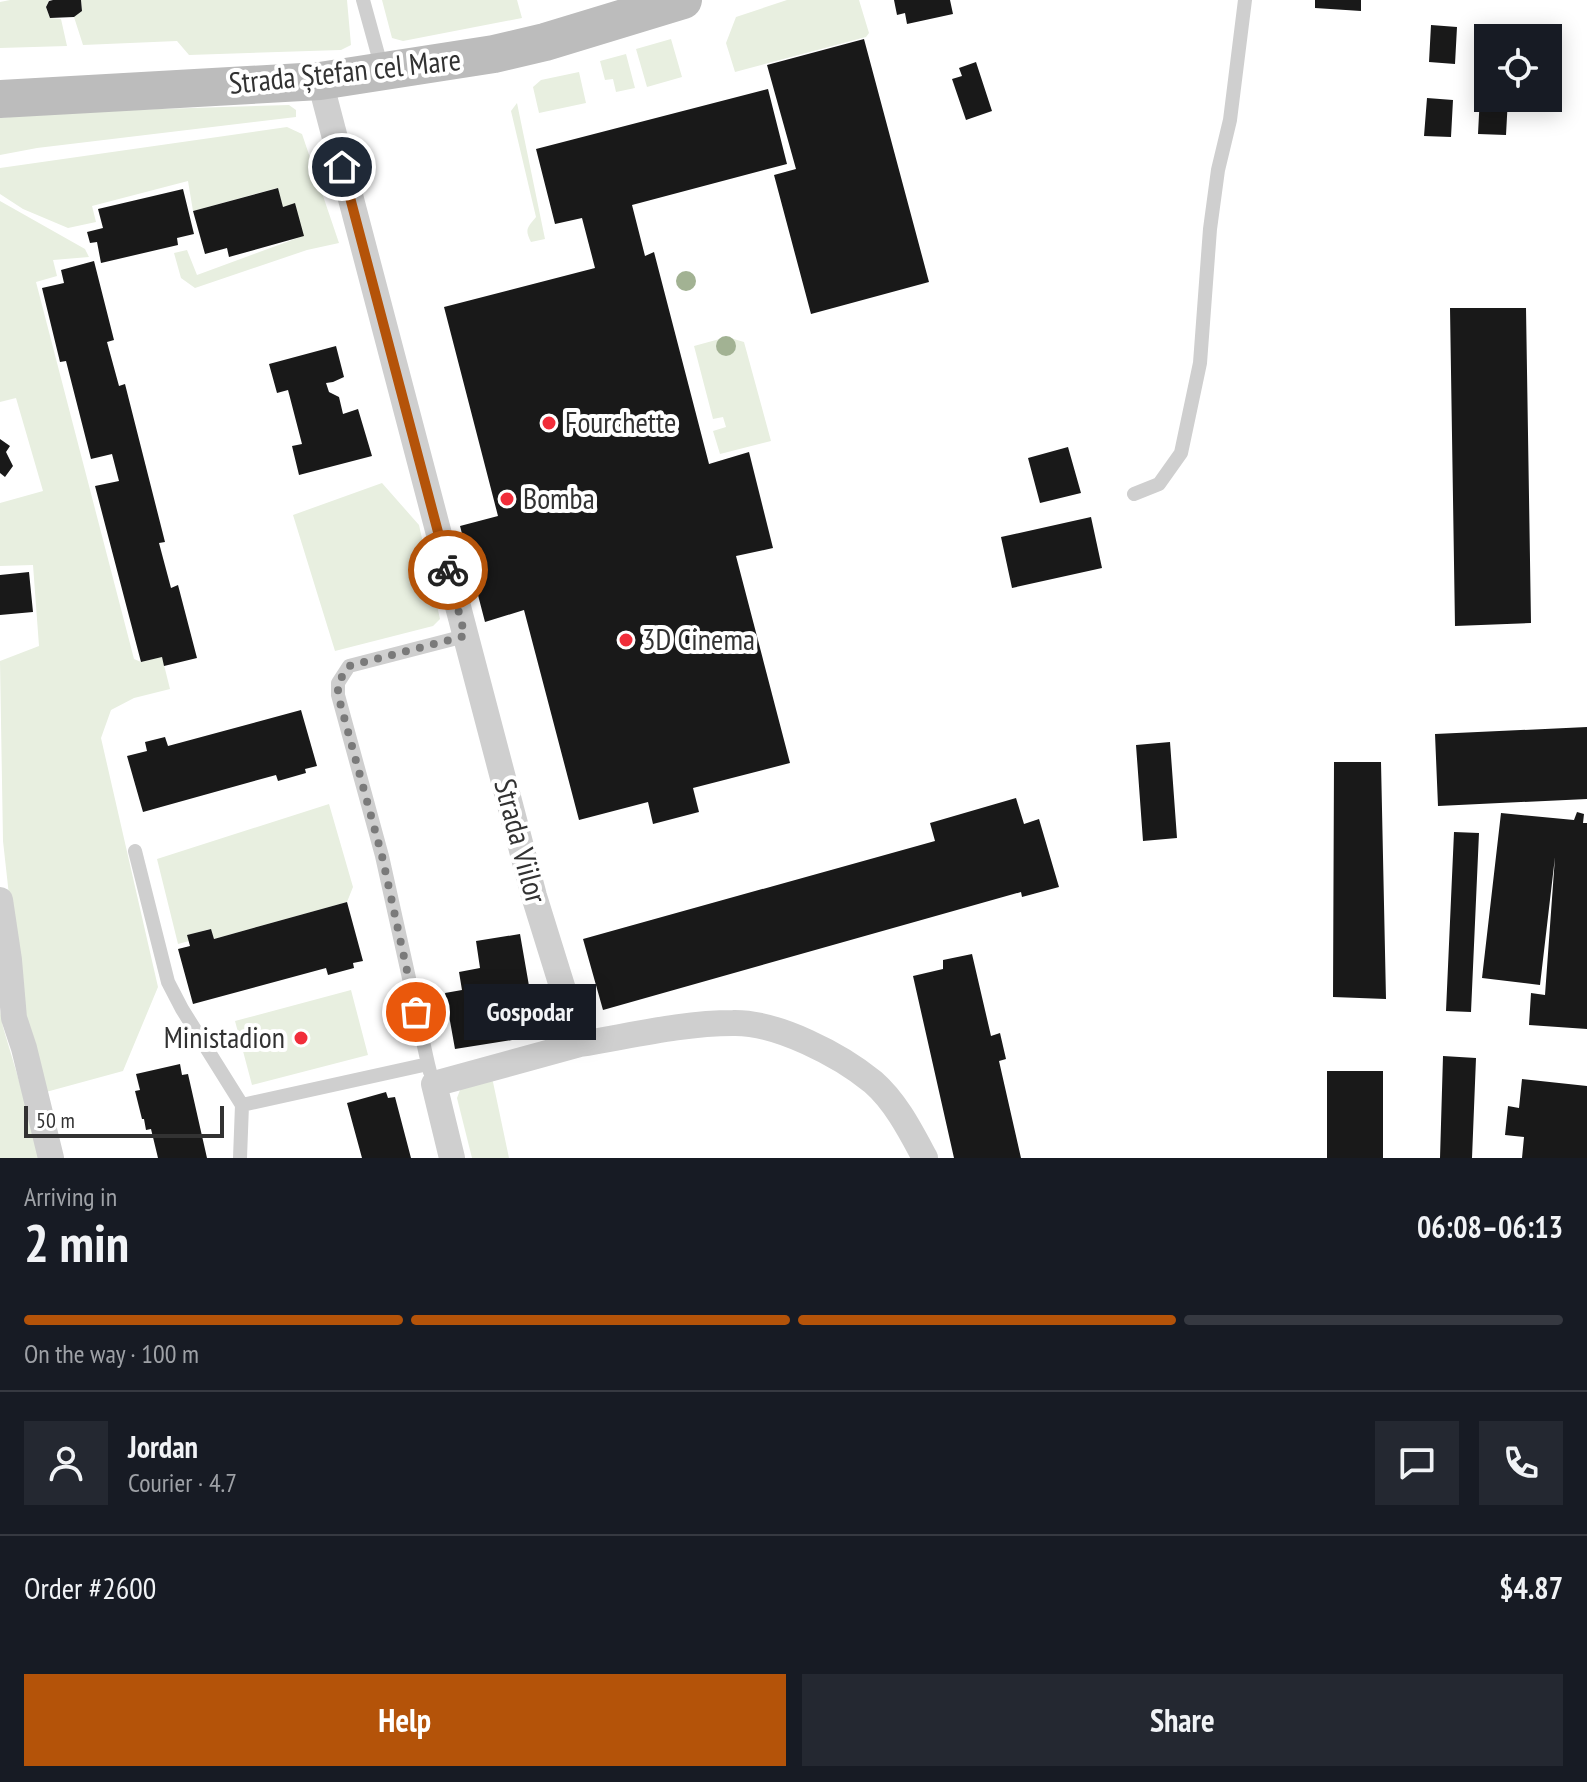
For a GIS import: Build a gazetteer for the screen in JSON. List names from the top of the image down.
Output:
{
  "streets": {
    "main road": ["Strada Ștefan cel Mare"],
    "street": ["Strada Viilor"]
  },
  "crossings": [
    ["Strada Ștefan cel Mare", "Strada Viilor"]
  ],
  "places": [
    "Fourchette",
    "Bomba",
    "3D Cinema",
    "Gospodar",
    "Ministadion"
  ],
  "scale_bar": "50 m",
  "page": {
    "bubble": "Gospodar",
    "scale": "50 m",
    "heading": ["2 min", "Arriving in", "06:08–06:13"],
    "panel": [
      "Jordan",
      "Courier · 4.7",
      "Order #2600",
      "$4.87"
    ],
    "bar": "On the way · 100 m",
    "buttons": ["Help", "Share"]
  }
}
